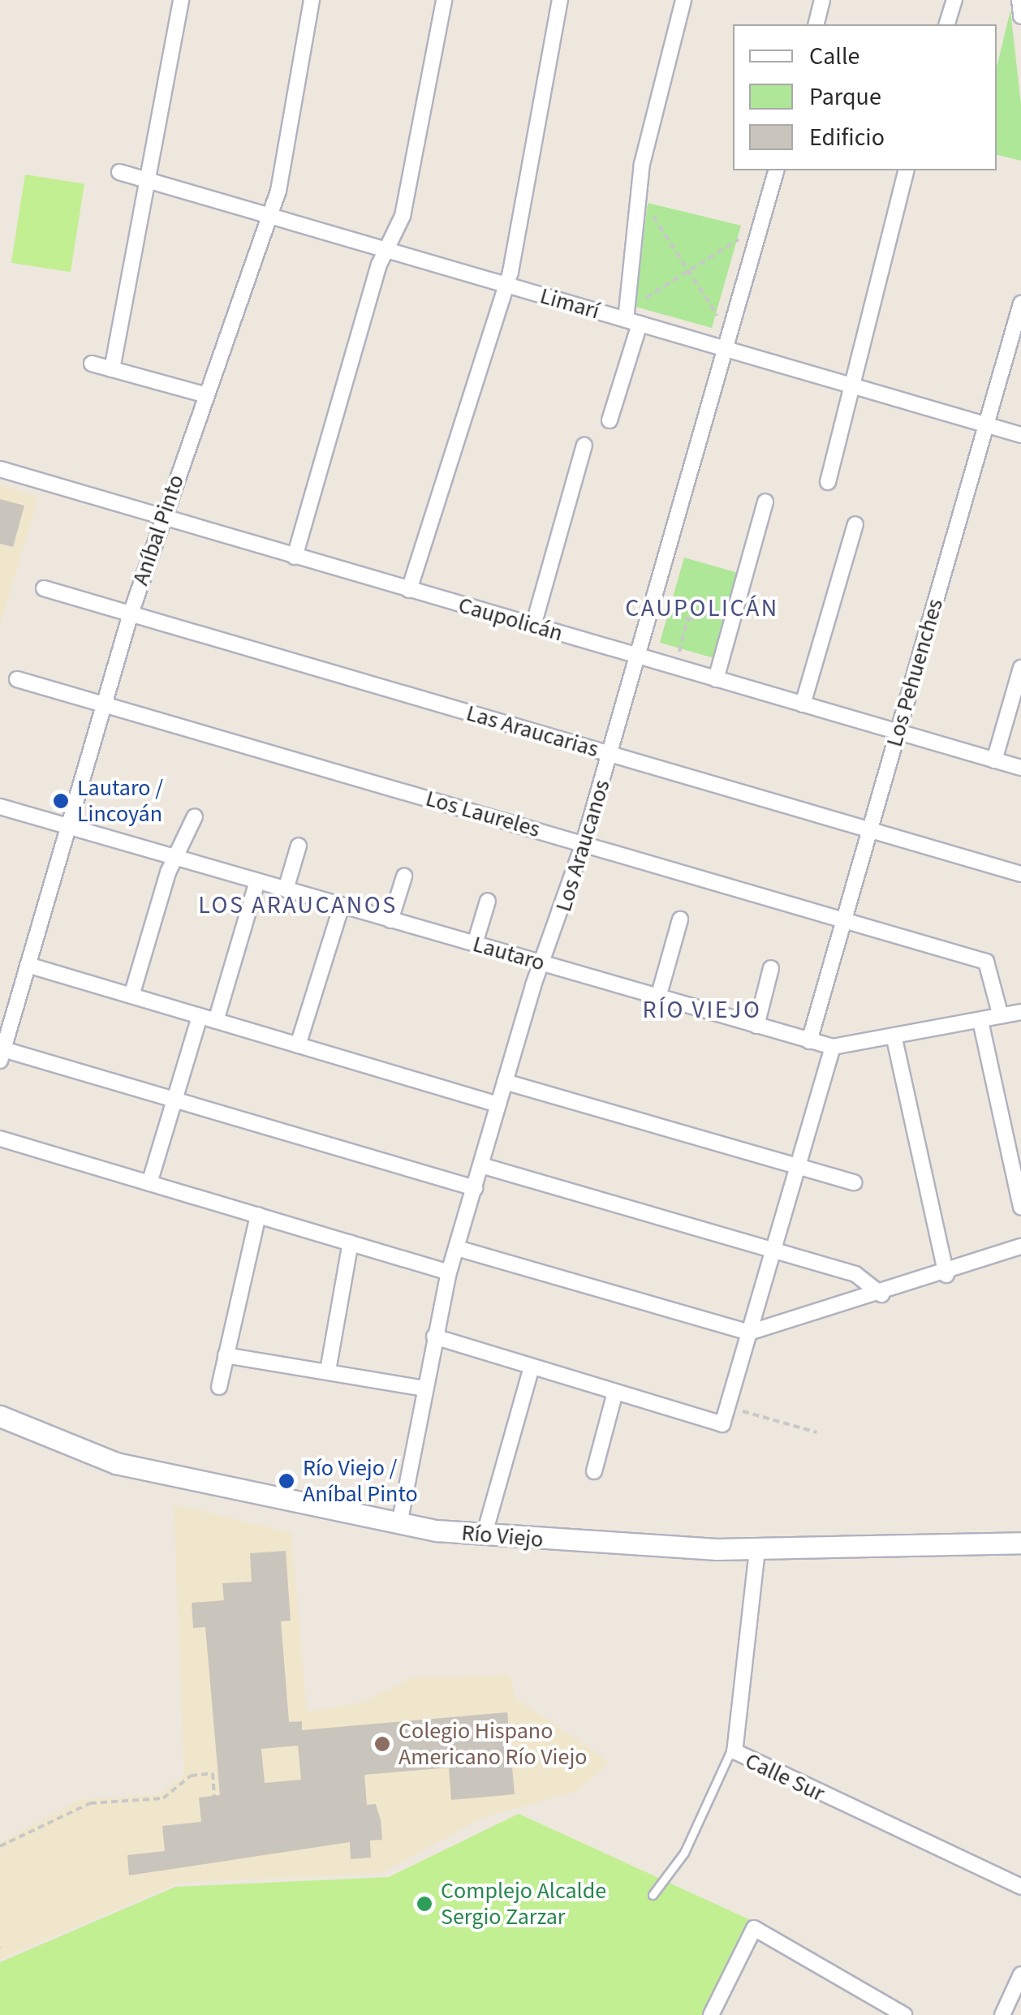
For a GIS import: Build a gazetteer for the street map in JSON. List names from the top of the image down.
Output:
{
  "streets": {
    "main road": ["Río Viejo"],
    "street": [
      "Limarí",
      "Aníbal Pinto",
      "Caupolicán",
      "Los Pehuenches",
      "Las Araucarias",
      "Los Laureles",
      "Los Araucanos",
      "Lautaro",
      "Calle Sur"
    ]
  },
  "crossings": [
    ["Limarí", "Aníbal Pinto"],
    ["Limarí", "Los Pehuenches"],
    ["Limarí", "Los Araucanos"],
    ["Aníbal Pinto", "Caupolicán"],
    ["Aníbal Pinto", "Las Araucarias"],
    ["Aníbal Pinto", "Los Laureles"],
    ["Aníbal Pinto", "Lautaro"],
    ["Caupolicán", "Los Pehuenches"],
    ["Caupolicán", "Los Araucanos"],
    ["Los Pehuenches", "Las Araucarias"],
    ["Los Pehuenches", "Los Laureles"],
    ["Los Pehuenches", "Lautaro"],
    ["Las Araucarias", "Los Araucanos"],
    ["Los Laureles", "Los Araucanos"],
    ["Los Laureles", "Lautaro"],
    ["Los Araucanos", "Lautaro"],
    ["Los Araucanos", "Río Viejo"],
    ["Río Viejo", "Calle Sur"]
  ],
  "districts": ["CAUPOLICÁN", "LOS ARAUCANOS", "RÍO VIEJO"],
  "places": [
    "Lautaro / Lincoyán",
    "Río Viejo / Aníbal Pinto",
    "Colegio Hispano Americano Río Viejo",
    "Complejo Alcalde Sergio Zarzar"
  ],
  "legend": ["Calle", "Parque", "Edificio"]
}
